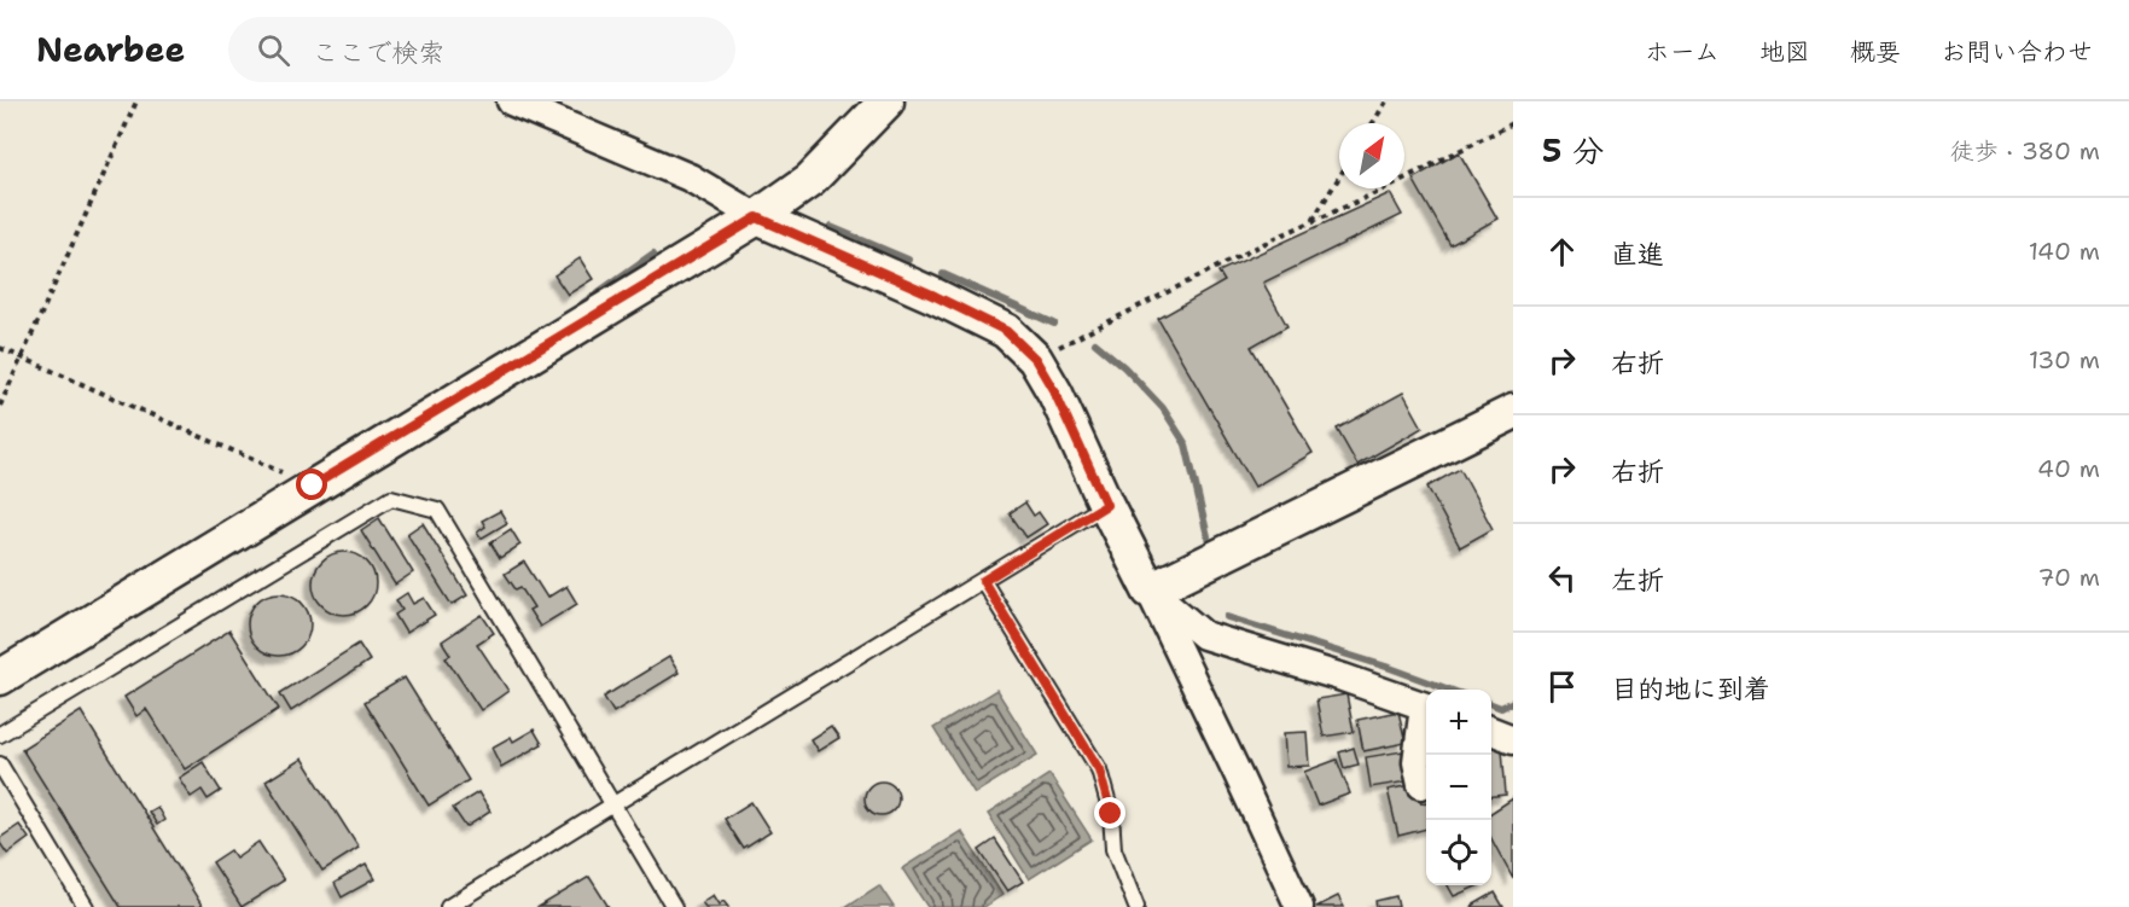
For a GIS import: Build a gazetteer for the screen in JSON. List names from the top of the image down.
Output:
{
  "north": "top right",
  "page": {
    "header": "Nearbee",
    "search": "ここで検索",
    "nav": [
      "ホーム",
      "地図",
      "概要",
      "お問い合わせ"
    ],
    "heading": ["5 分", "徒歩 · 380 m"],
    "list": [
      ["直進", "140 m"],
      ["右折", "130 m"],
      ["右折", "40 m"],
      ["左折", "70 m"],
      "目的地に到着"
    ],
    "map_buttons": ["+", "−"]
  }
}
